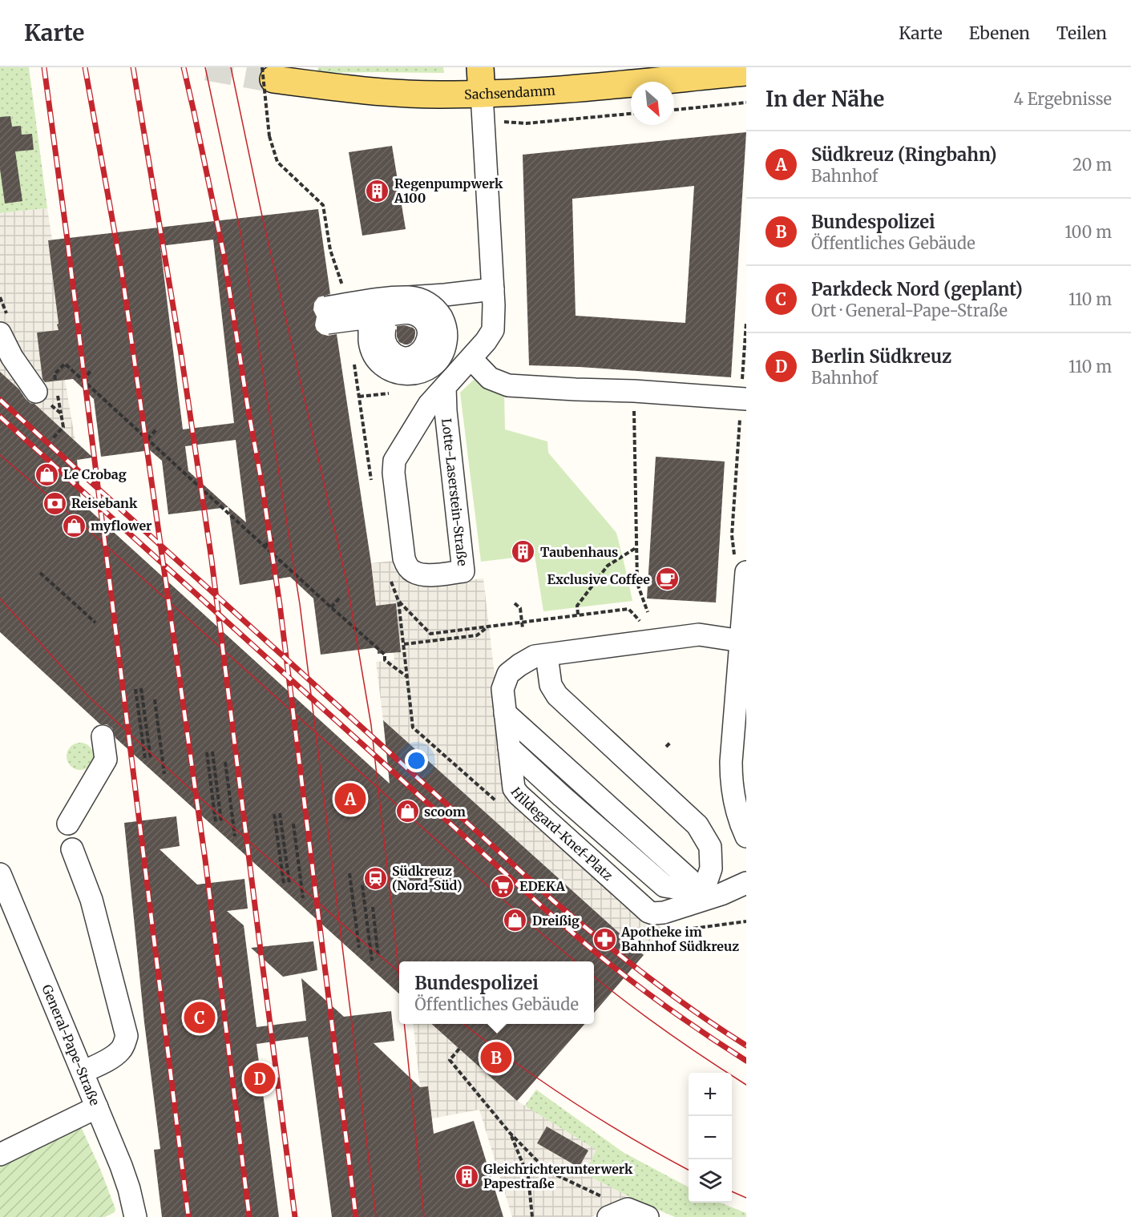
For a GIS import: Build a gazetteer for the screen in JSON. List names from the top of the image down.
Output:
{
  "streets": {
    "main road": ["Sachsendamm"],
    "street": ["Lotte-Laserstein-Straße", "Hildegard-Knef-Platz", "General-Pape-Straße"]
  },
  "crossings": [
    ["Sachsendamm", "Lotte-Laserstein-Straße"]
  ],
  "places": {
    "building": ["Regenpumpwerk A100", "Taubenhaus", "Gleichrichterunterwerk Papestraße"],
    "shop": [
      "Le Crobag",
      "myflower",
      "scoom",
      "Dreißig"
    ],
    "bank": ["Reisebank"],
    "cafe": ["Exclusive Coffee"],
    "station": ["Südkreuz (Nord-Süd)"],
    "supermarket": ["EDEKA"],
    "pharmacy": ["Apotheke im Bahnhof Südkreuz"]
  },
  "north": "bottom right",
  "page": {
    "header": "Karte",
    "nav": ["Karte", "Ebenen", "Teilen"],
    "heading": ["In der Nähe", "4 Ergebnisse"],
    "list": [
      {
        "mark": "A",
        "name": "Südkreuz (Ringbahn)",
        "note": "Bahnhof",
        "value": "20 m"
      },
      {
        "mark": "B",
        "name": "Bundespolizei",
        "note": "Öffentliches Gebäude",
        "value": "100 m"
      },
      {
        "mark": "C",
        "name": "Parkdeck Nord (geplant)",
        "note": "Ort · General-Pape-Straße",
        "value": "110 m"
      },
      {
        "mark": "D",
        "name": "Berlin Südkreuz",
        "note": "Bahnhof",
        "value": "110 m"
      }
    ],
    "pins": [
      "A",
      "C",
      "B",
      "D"
    ],
    "popup": ["Bundespolizei", "Öffentliches Gebäude"],
    "map_buttons": ["+", "−"]
  }
}
